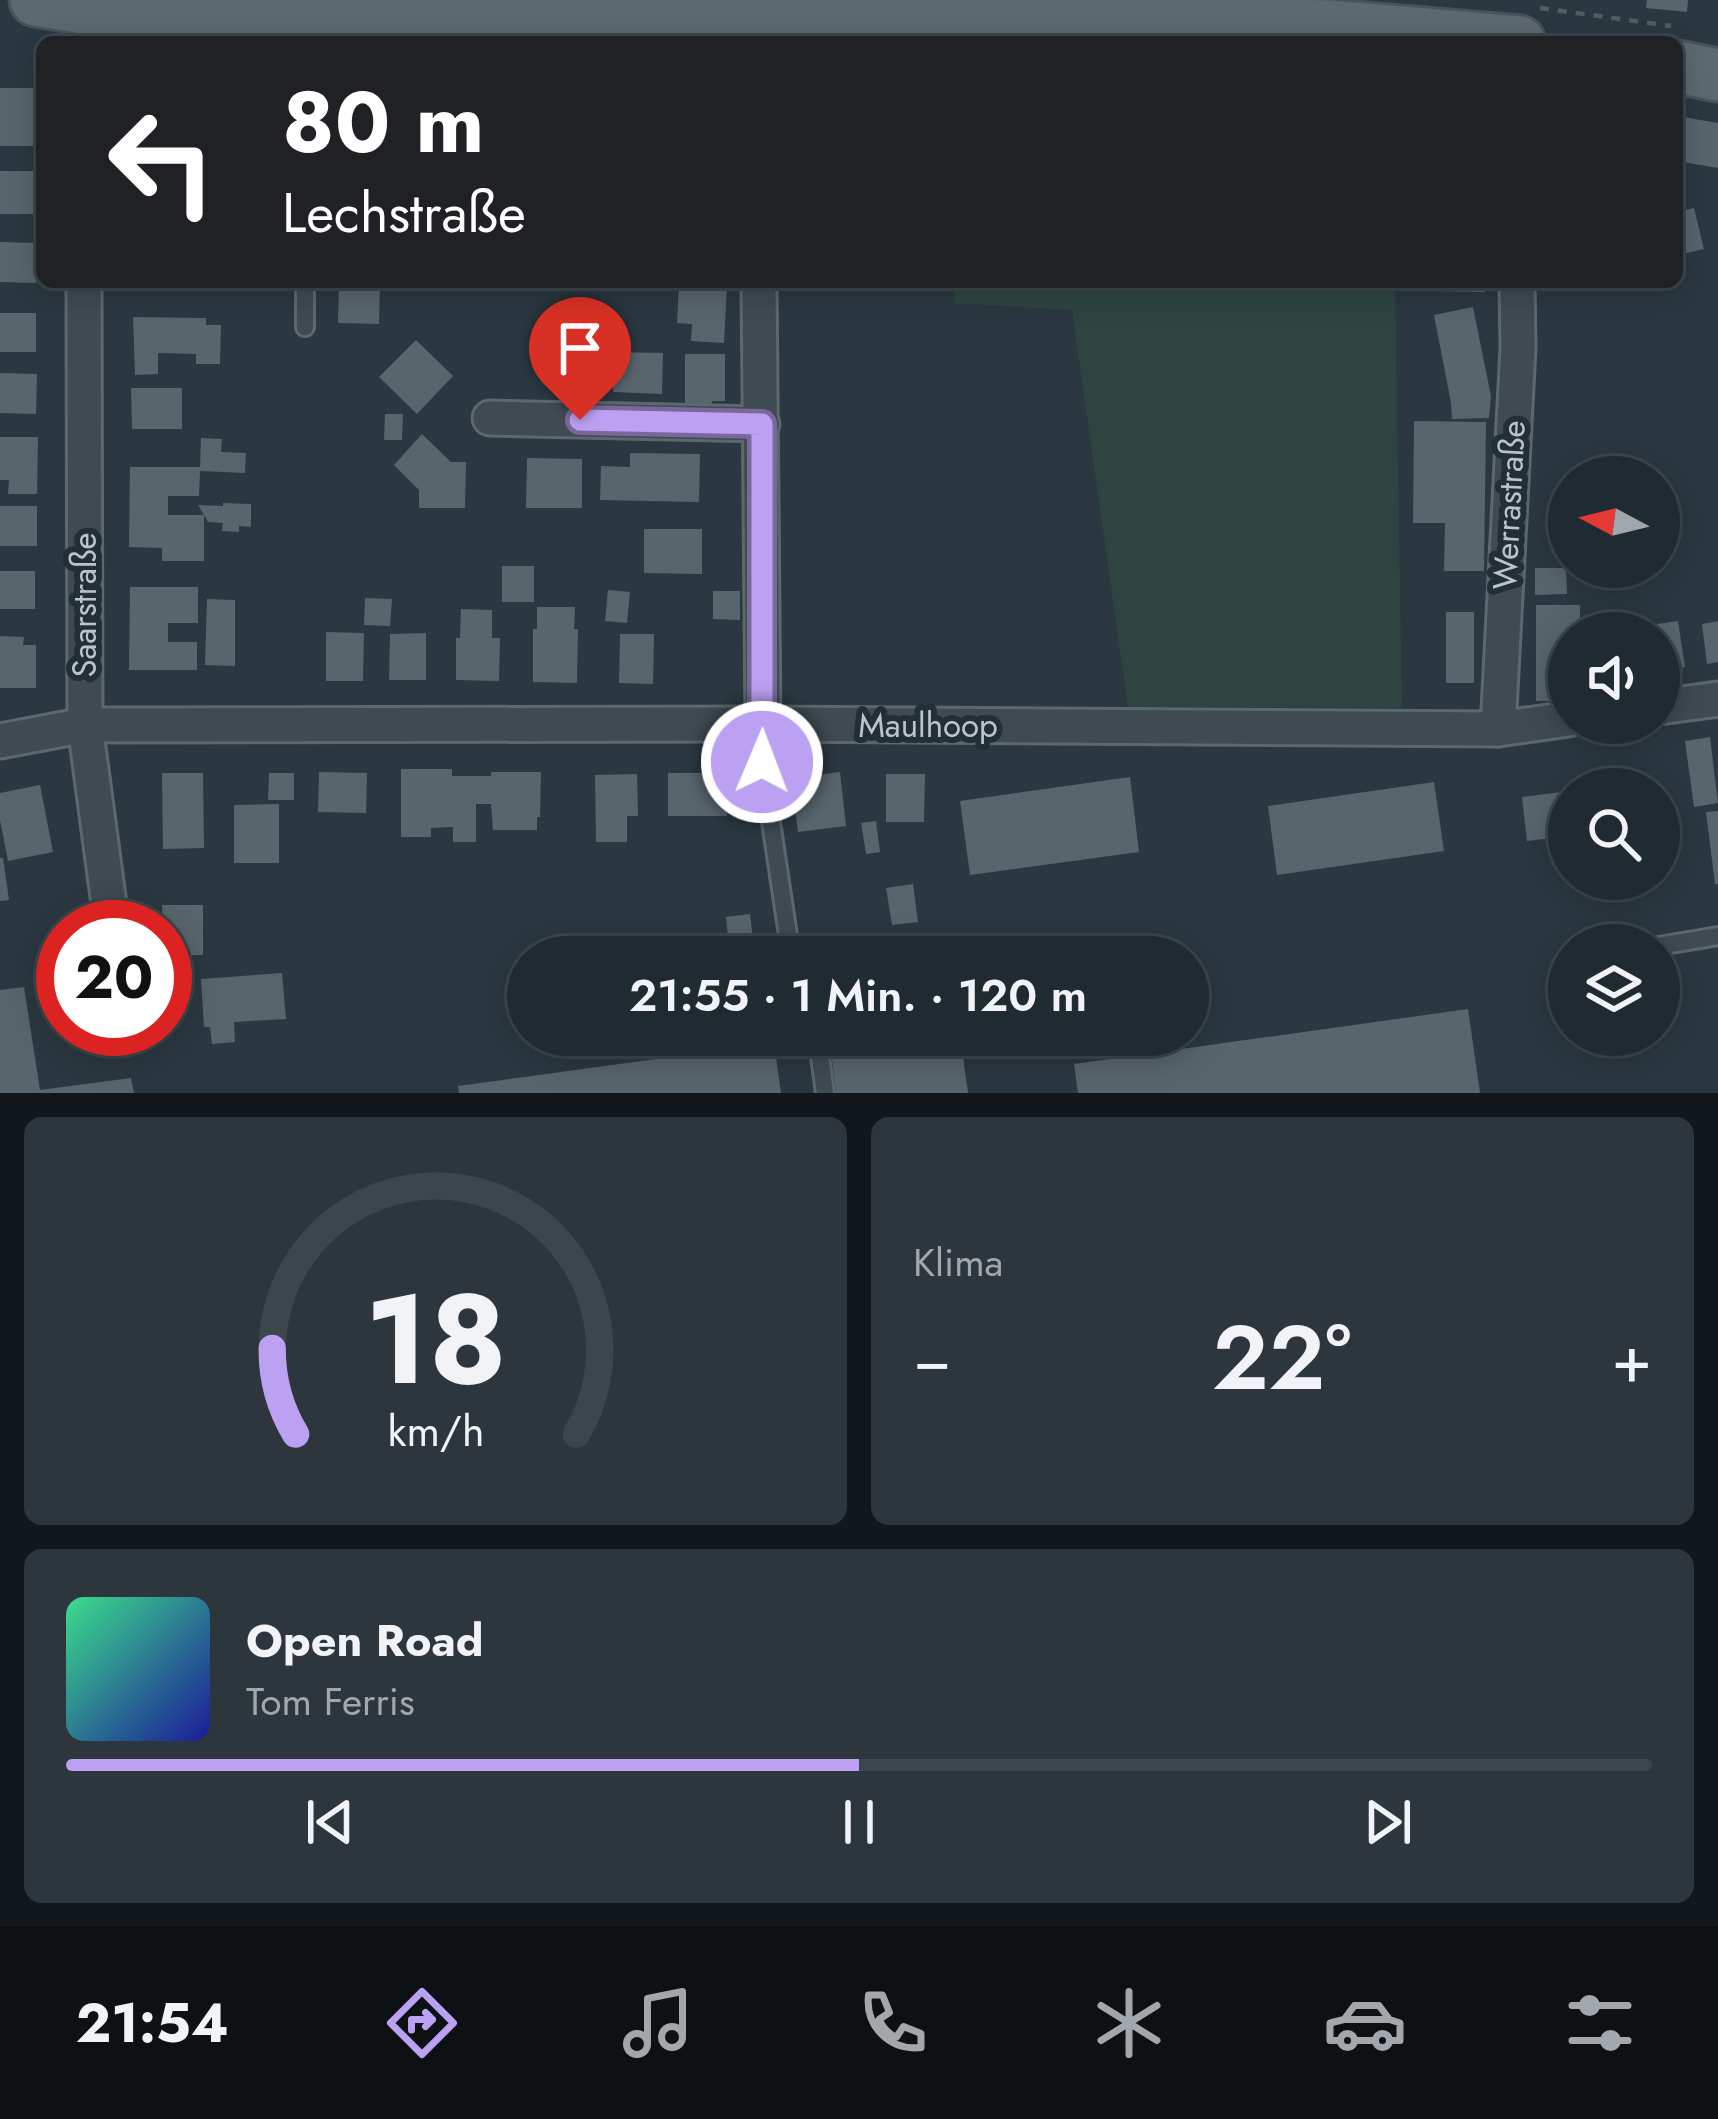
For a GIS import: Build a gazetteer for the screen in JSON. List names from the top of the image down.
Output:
{
  "streets": {
    "street": ["Werrastraße", "Saarstraße", "Maulhoop"]
  },
  "crossings": [
    ["Werrastraße", "Maulhoop"],
    ["Saarstraße", "Maulhoop"]
  ],
  "north": "left",
  "page": {
    "turn": ["80 m", "Lechstraße"],
    "limit": "20",
    "trip": "21:55 · 1 Min. · 120 m",
    "tile": "Klima",
    "heat": ["−", "22°", "+"],
    "song": ["Open Road", "Tom Ferris"],
    "tabs": "21:54",
    "gauge": ["18", "km/h"]
  }
}
